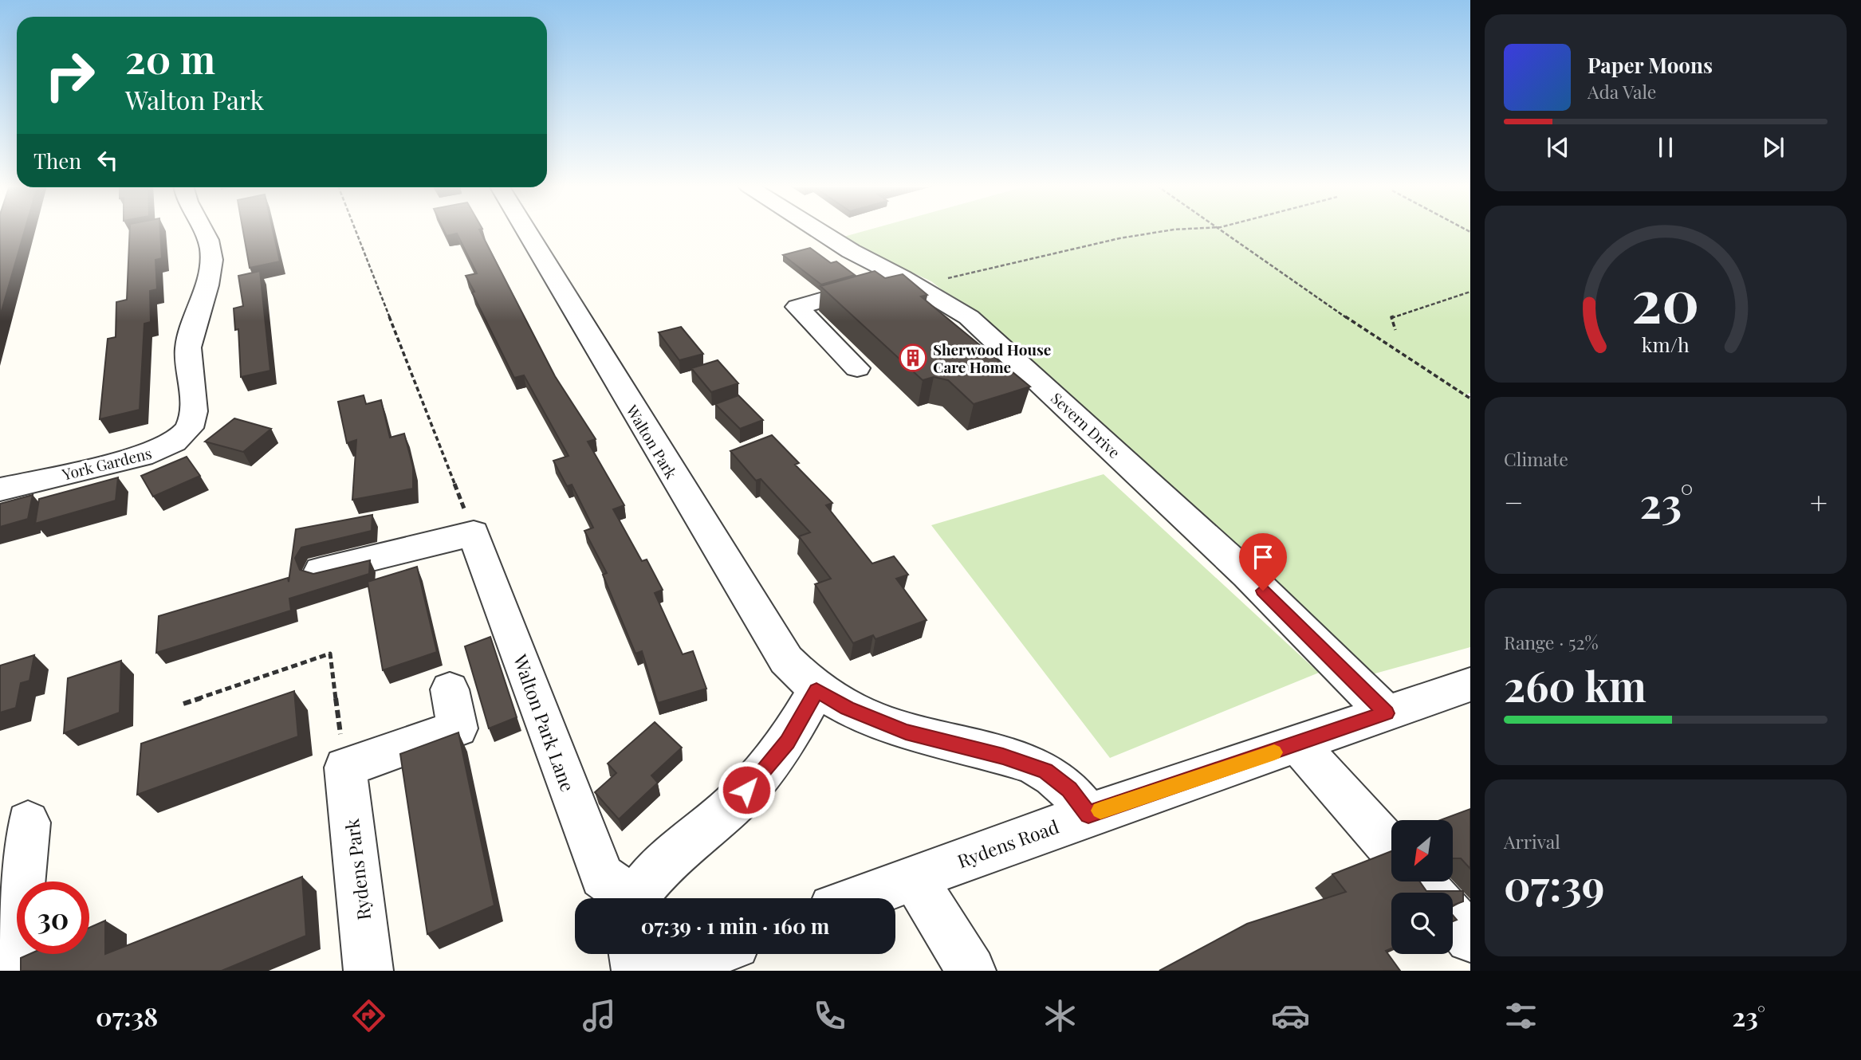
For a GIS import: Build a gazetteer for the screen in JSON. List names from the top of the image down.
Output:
{
  "streets": {
    "street": [
      "Severn Drive",
      "Walton Park",
      "York Gardens",
      "Walton Park Lane",
      "Rydens Road",
      "Rydens Park"
    ]
  },
  "crossings": [
    ["Severn Drive", "Rydens Road"],
    ["Walton Park", "Rydens Road"]
  ],
  "places": {
    "building": ["Sherwood House Care Home"]
  },
  "north": "bottom left",
  "page": {
    "turn": ["20 m", "Walton Park"],
    "song": ["Paper Moons", "Ada Vale"],
    "then": "Then",
    "tile": [
      "Climate",
      ["Range · 52%", "260 km"],
      ["Arrival", "07:39"]
    ],
    "heat": ["−", "23°", "+"],
    "limit": "30",
    "trip": "07:39 · 1 min · 160 m",
    "tabs": ["07:38", "23°"],
    "gauge": ["20", "km/h"]
  }
}
